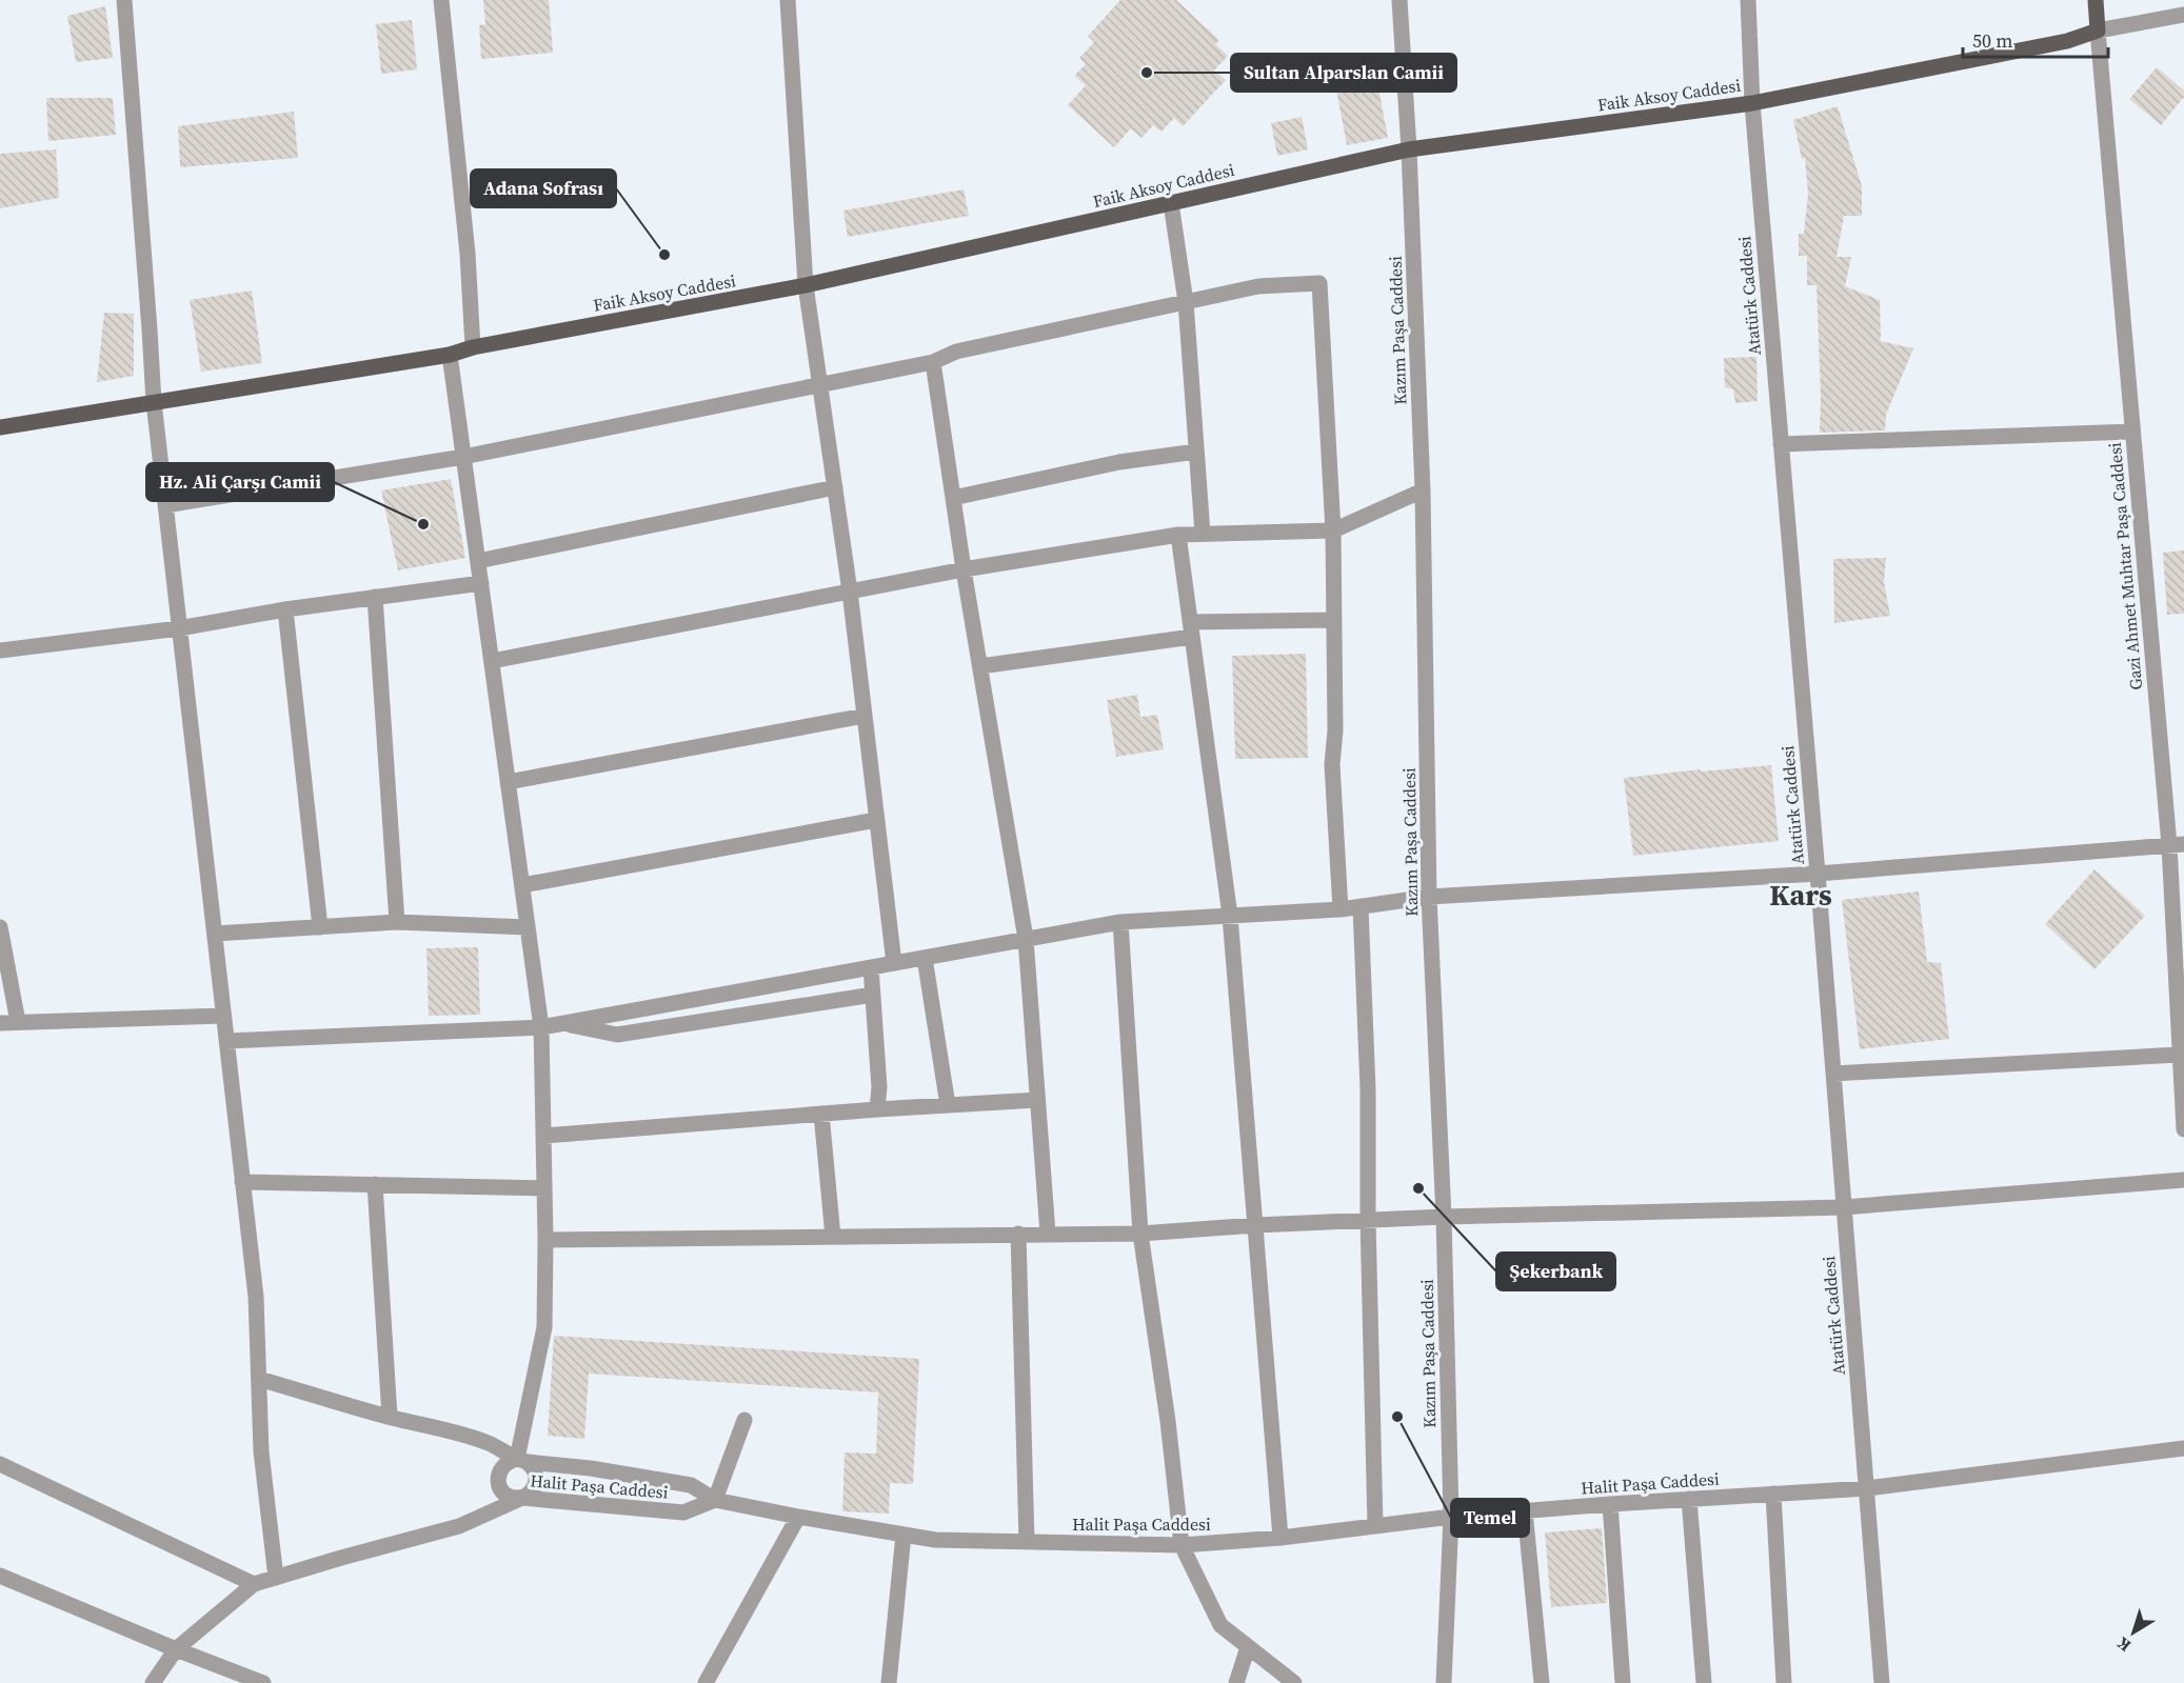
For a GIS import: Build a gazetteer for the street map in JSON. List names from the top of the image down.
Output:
{
  "streets": {
    "main road": ["Faik Aksoy Caddesi", "Gazi Ahmet Muhtar Paşa Caddesi"],
    "street": ["Atatürk Caddesi", "Kazım Paşa Caddesi", "Halit Paşa Caddesi"]
  },
  "crossings": [
    ["Faik Aksoy Caddesi", "Atatürk Caddesi"],
    ["Faik Aksoy Caddesi", "Kazım Paşa Caddesi"],
    ["Faik Aksoy Caddesi", "Gazi Ahmet Muhtar Paşa Caddesi"],
    ["Atatürk Caddesi", "Halit Paşa Caddesi"],
    ["Kazım Paşa Caddesi", "Halit Paşa Caddesi"]
  ],
  "districts": ["Kars"],
  "places": [
    "Sultan Alparslan Camii",
    "Adana Sofrası",
    "Hz. Ali Çarşı Camii",
    "Şekerbank",
    "Temel"
  ],
  "scale_bar": "50 m",
  "north": "bottom left"
}
